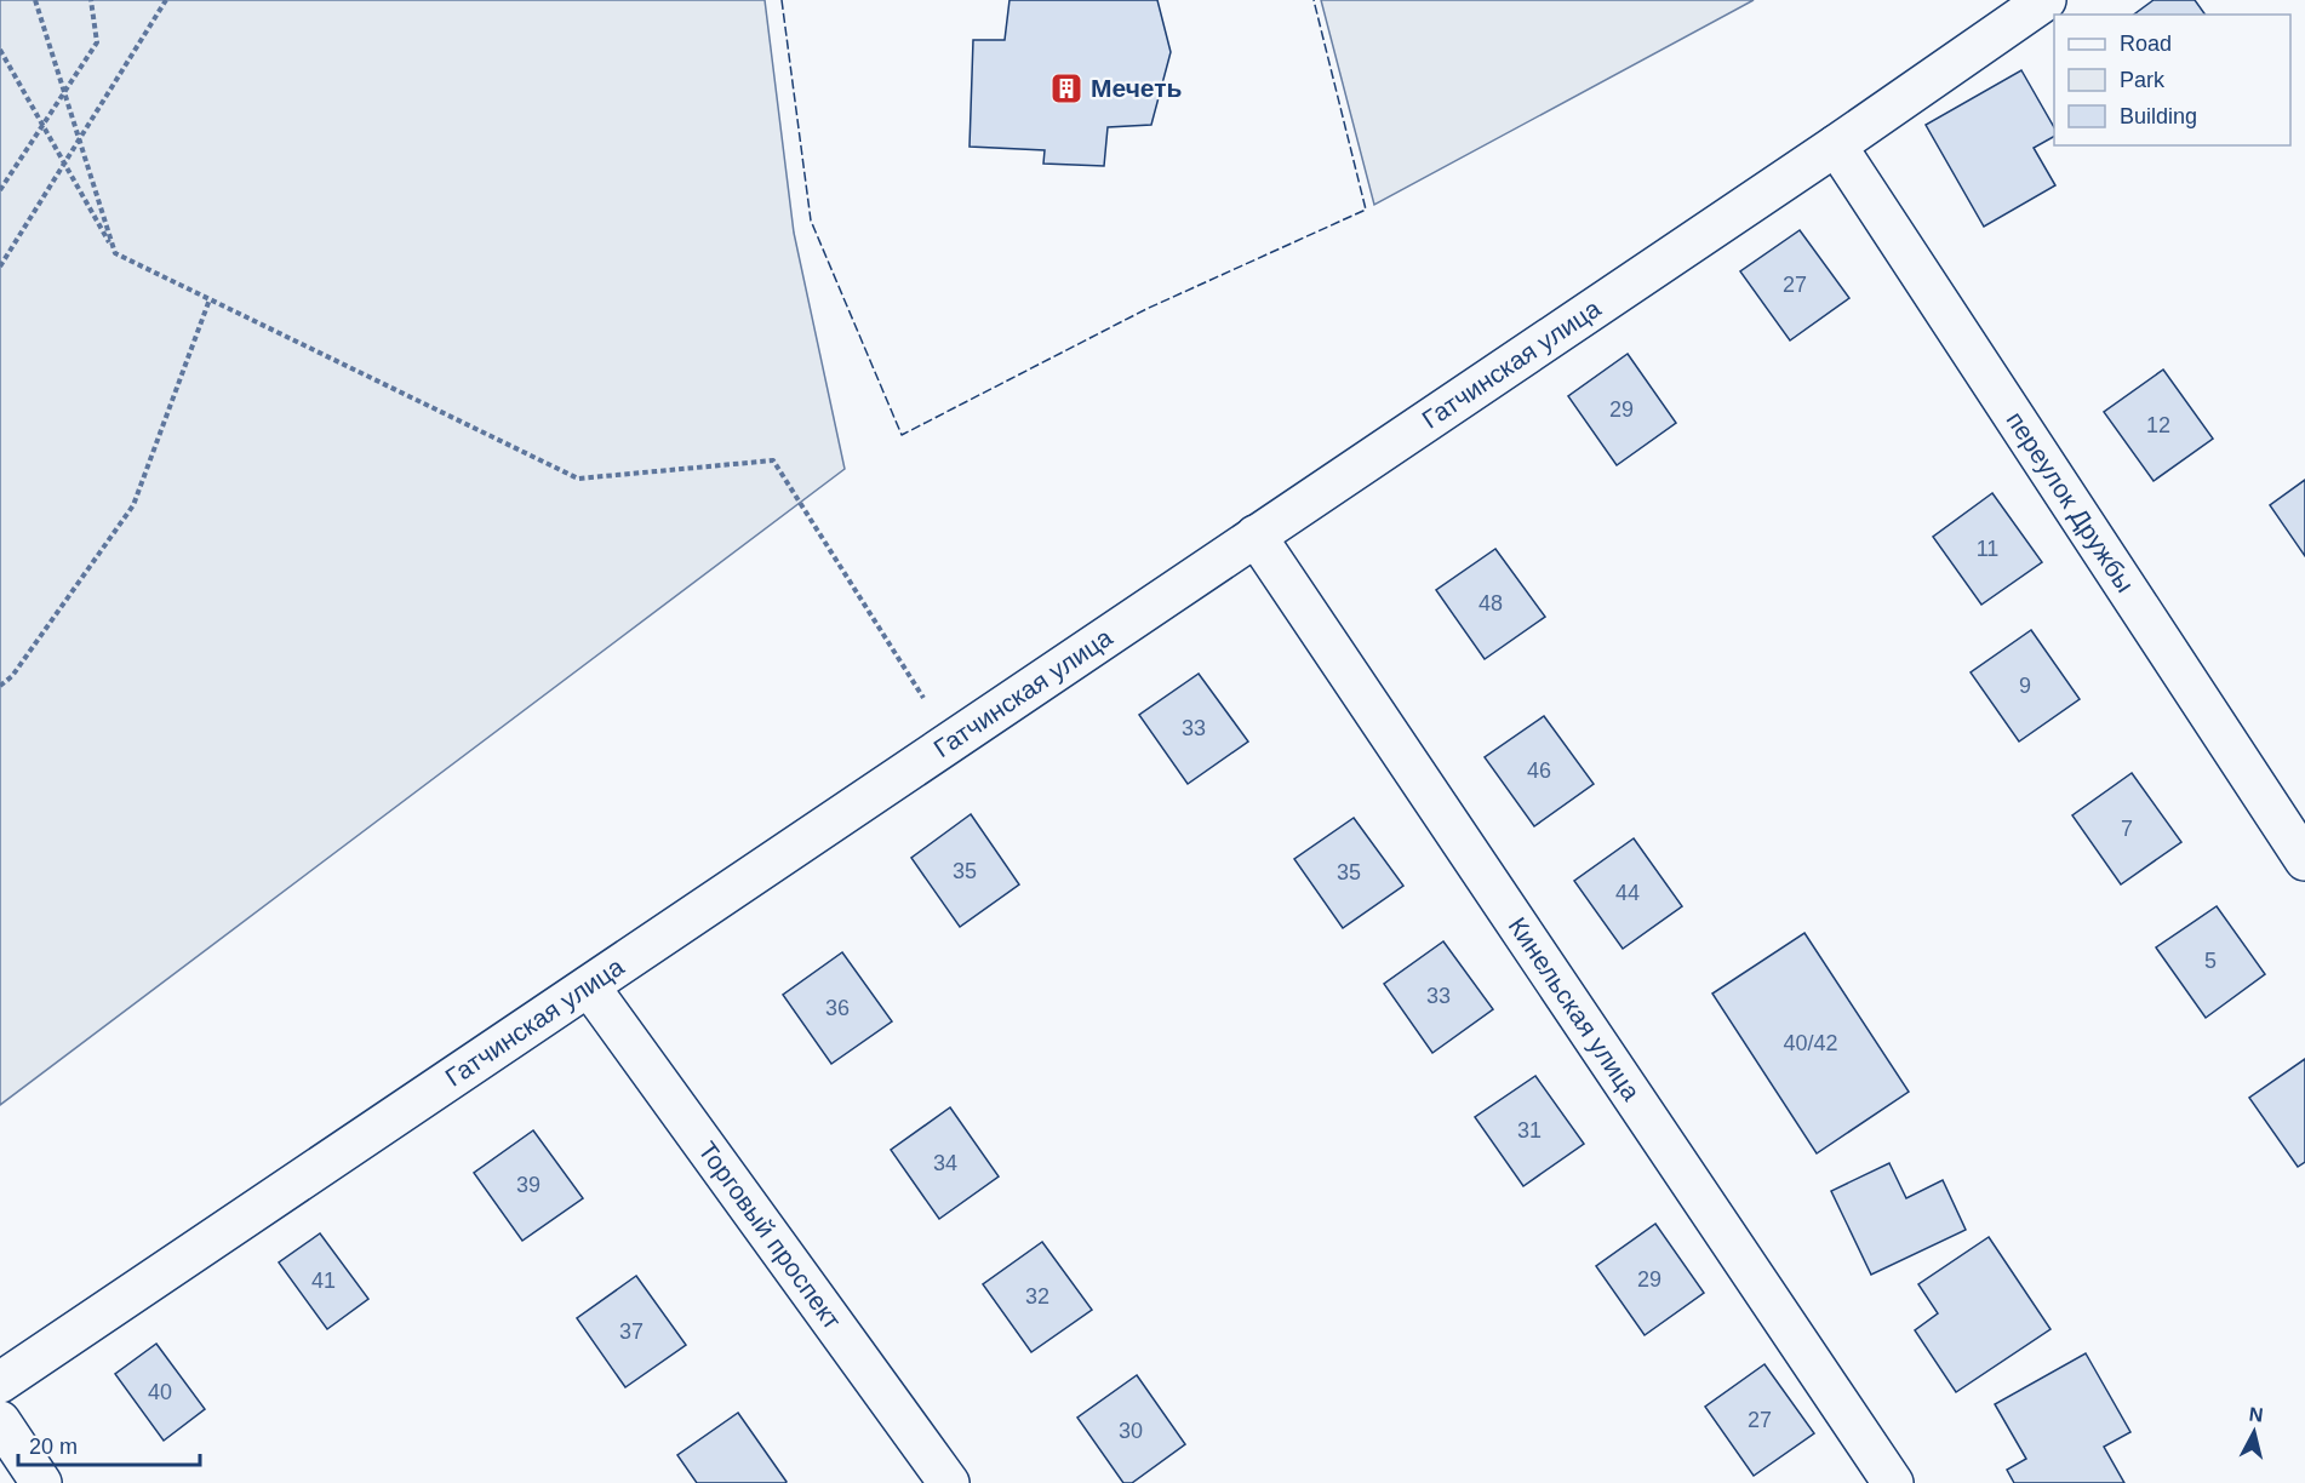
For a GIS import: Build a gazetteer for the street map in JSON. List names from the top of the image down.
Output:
{
  "streets": {
    "street": [
      "Гатчинская улица",
      "переулок Дружбы",
      "Кинельская улица",
      "Торговый проспект"
    ]
  },
  "crossings": [
    ["Гатчинская улица", "переулок Дружбы"],
    ["Гатчинская улица", "Кинельская улица"],
    ["Гатчинская улица", "Торговый проспект"]
  ],
  "places": {
    "building": ["Мечеть"]
  },
  "house_numbers": [
    "27",
    "29",
    "12",
    "11",
    "48",
    "9",
    "33",
    "46",
    "7",
    "35",
    "35",
    "44",
    "5",
    "33",
    "36",
    "40/42",
    "31",
    "34",
    "39",
    "29",
    "41",
    "32",
    "37",
    "40",
    "27",
    "30"
  ],
  "legend": ["Road", "Park", "Building"],
  "scale_bar": "20 m",
  "north": "top"
}
